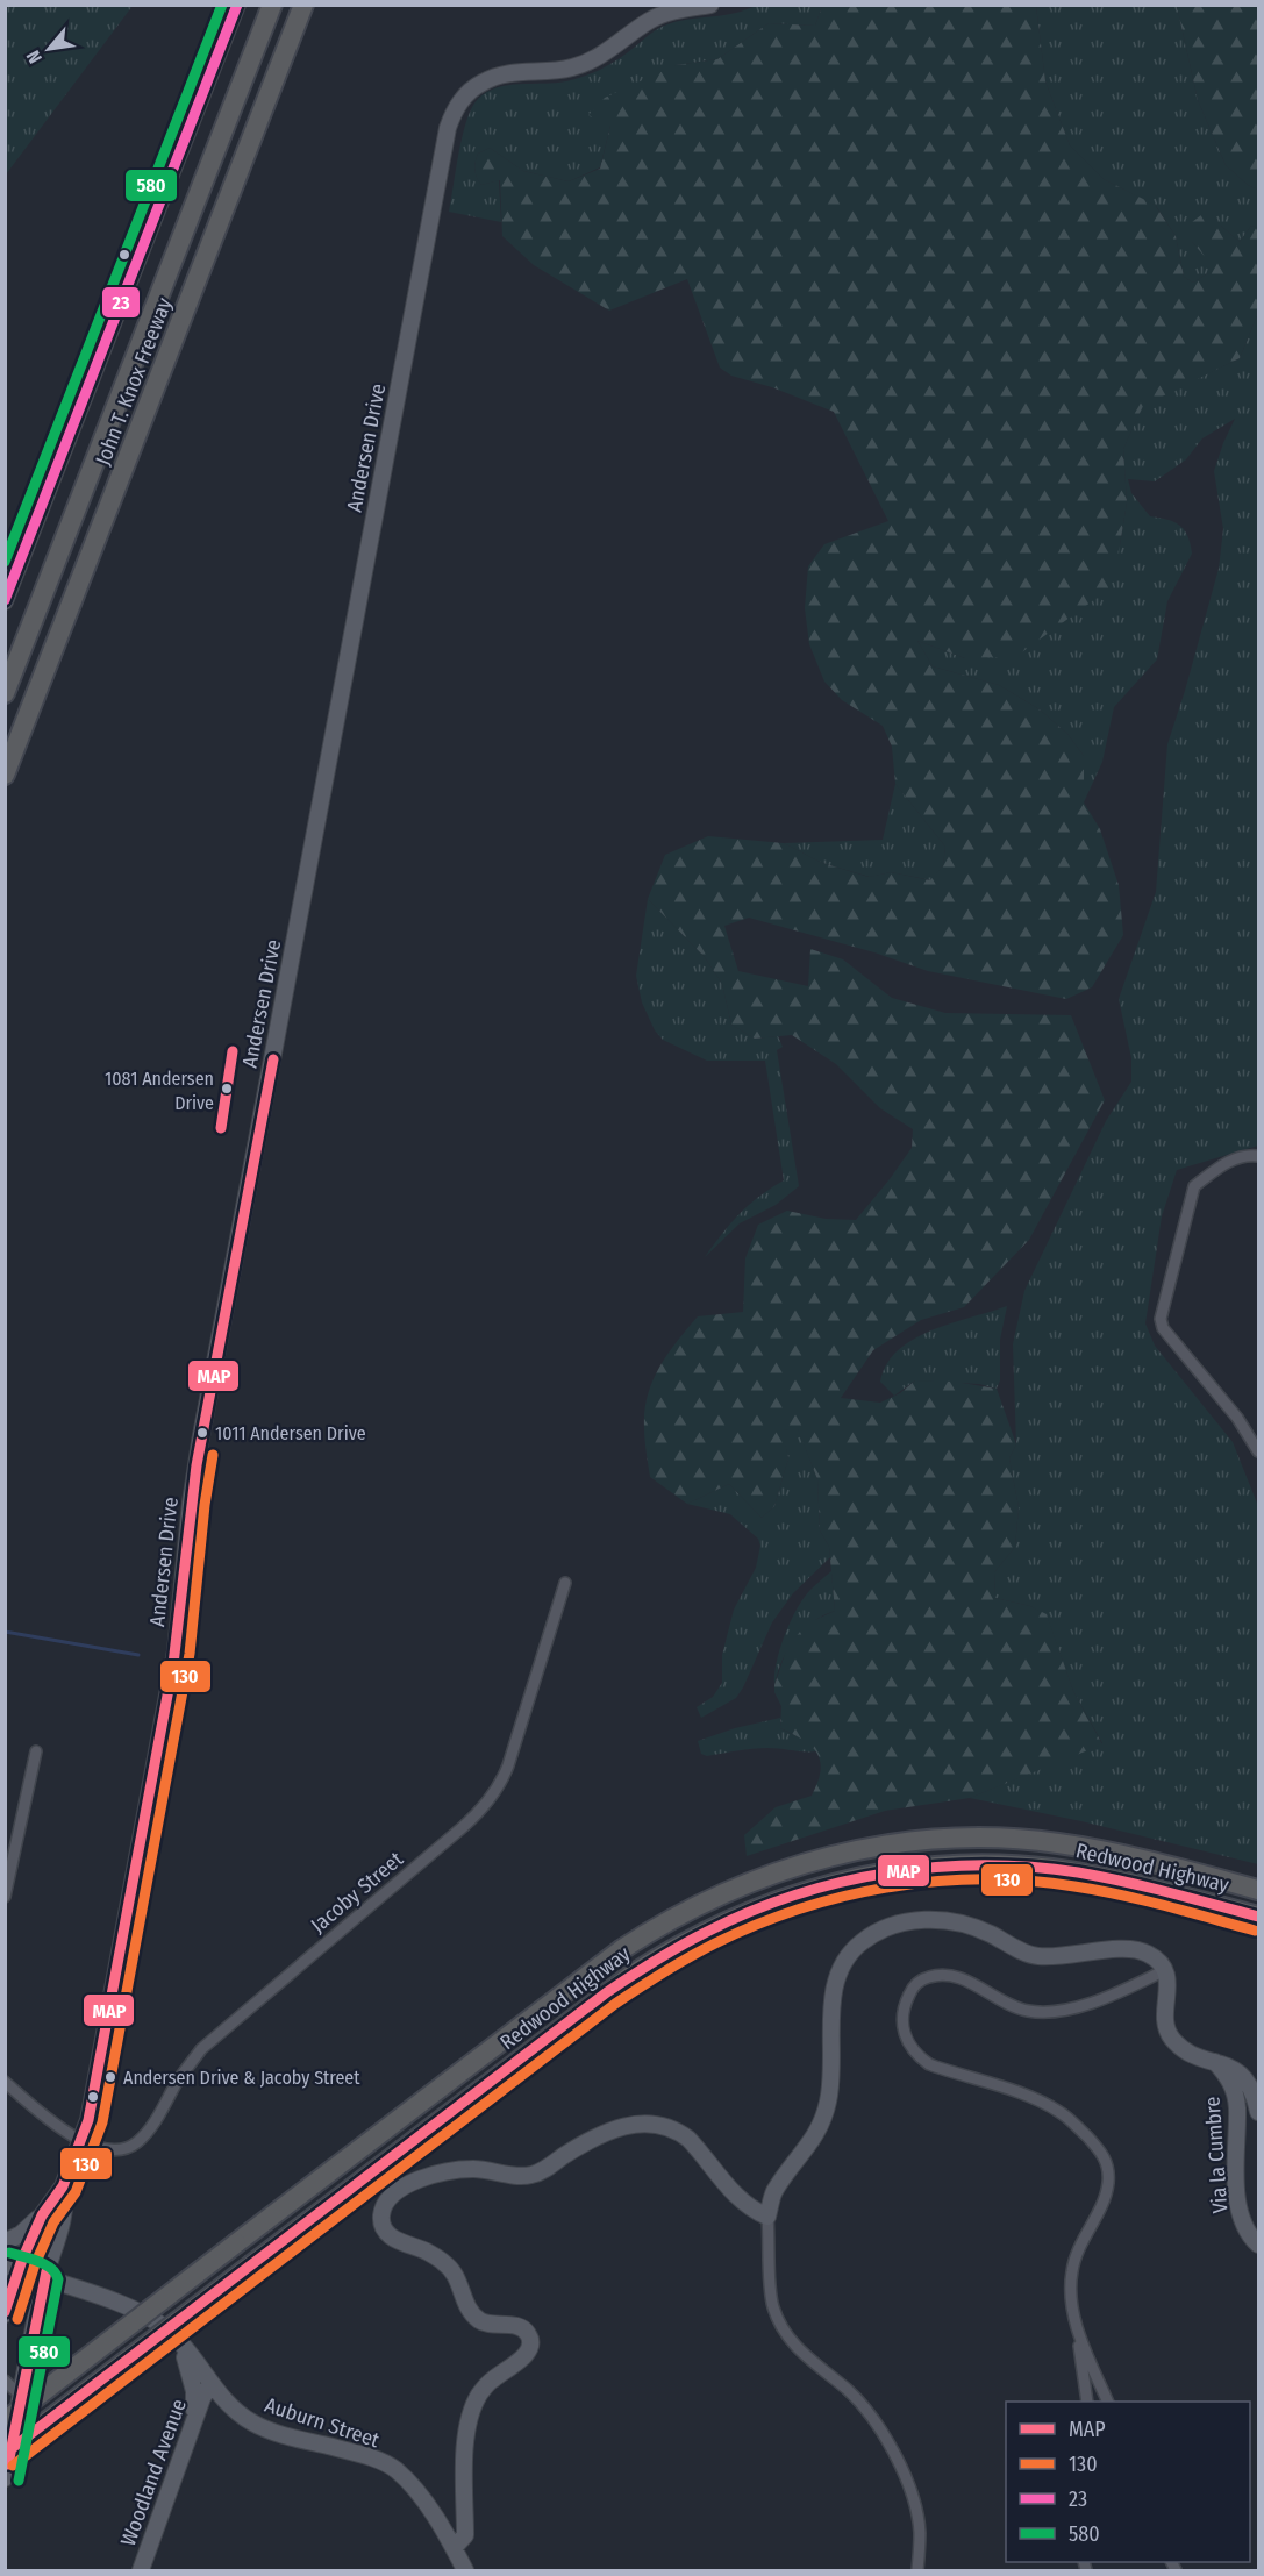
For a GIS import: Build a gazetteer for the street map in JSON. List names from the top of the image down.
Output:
{
  "streets": {
    "highway": ["John T. Knox Freeway", "Redwood Highway"],
    "street": [
      "Andersen Drive",
      "Jacoby Street",
      "Via la Cumbre",
      "Auburn Street",
      "Woodland Avenue"
    ]
  },
  "crossings": [
    ["Andersen Drive", "Jacoby Street"],
    ["Andersen Drive", "Woodland Avenue"],
    ["Auburn Street", "Woodland Avenue"]
  ],
  "places": ["1081 Andersen Drive", "1011 Andersen Drive", "Andersen Drive & Jacoby Street"],
  "lines": [
    "transit line 23",
    "transit line 580",
    "transit line MAP",
    "transit line 130"
  ],
  "legend": [
    "MAP",
    "130",
    "23",
    "580"
  ],
  "north": "bottom left"
}
